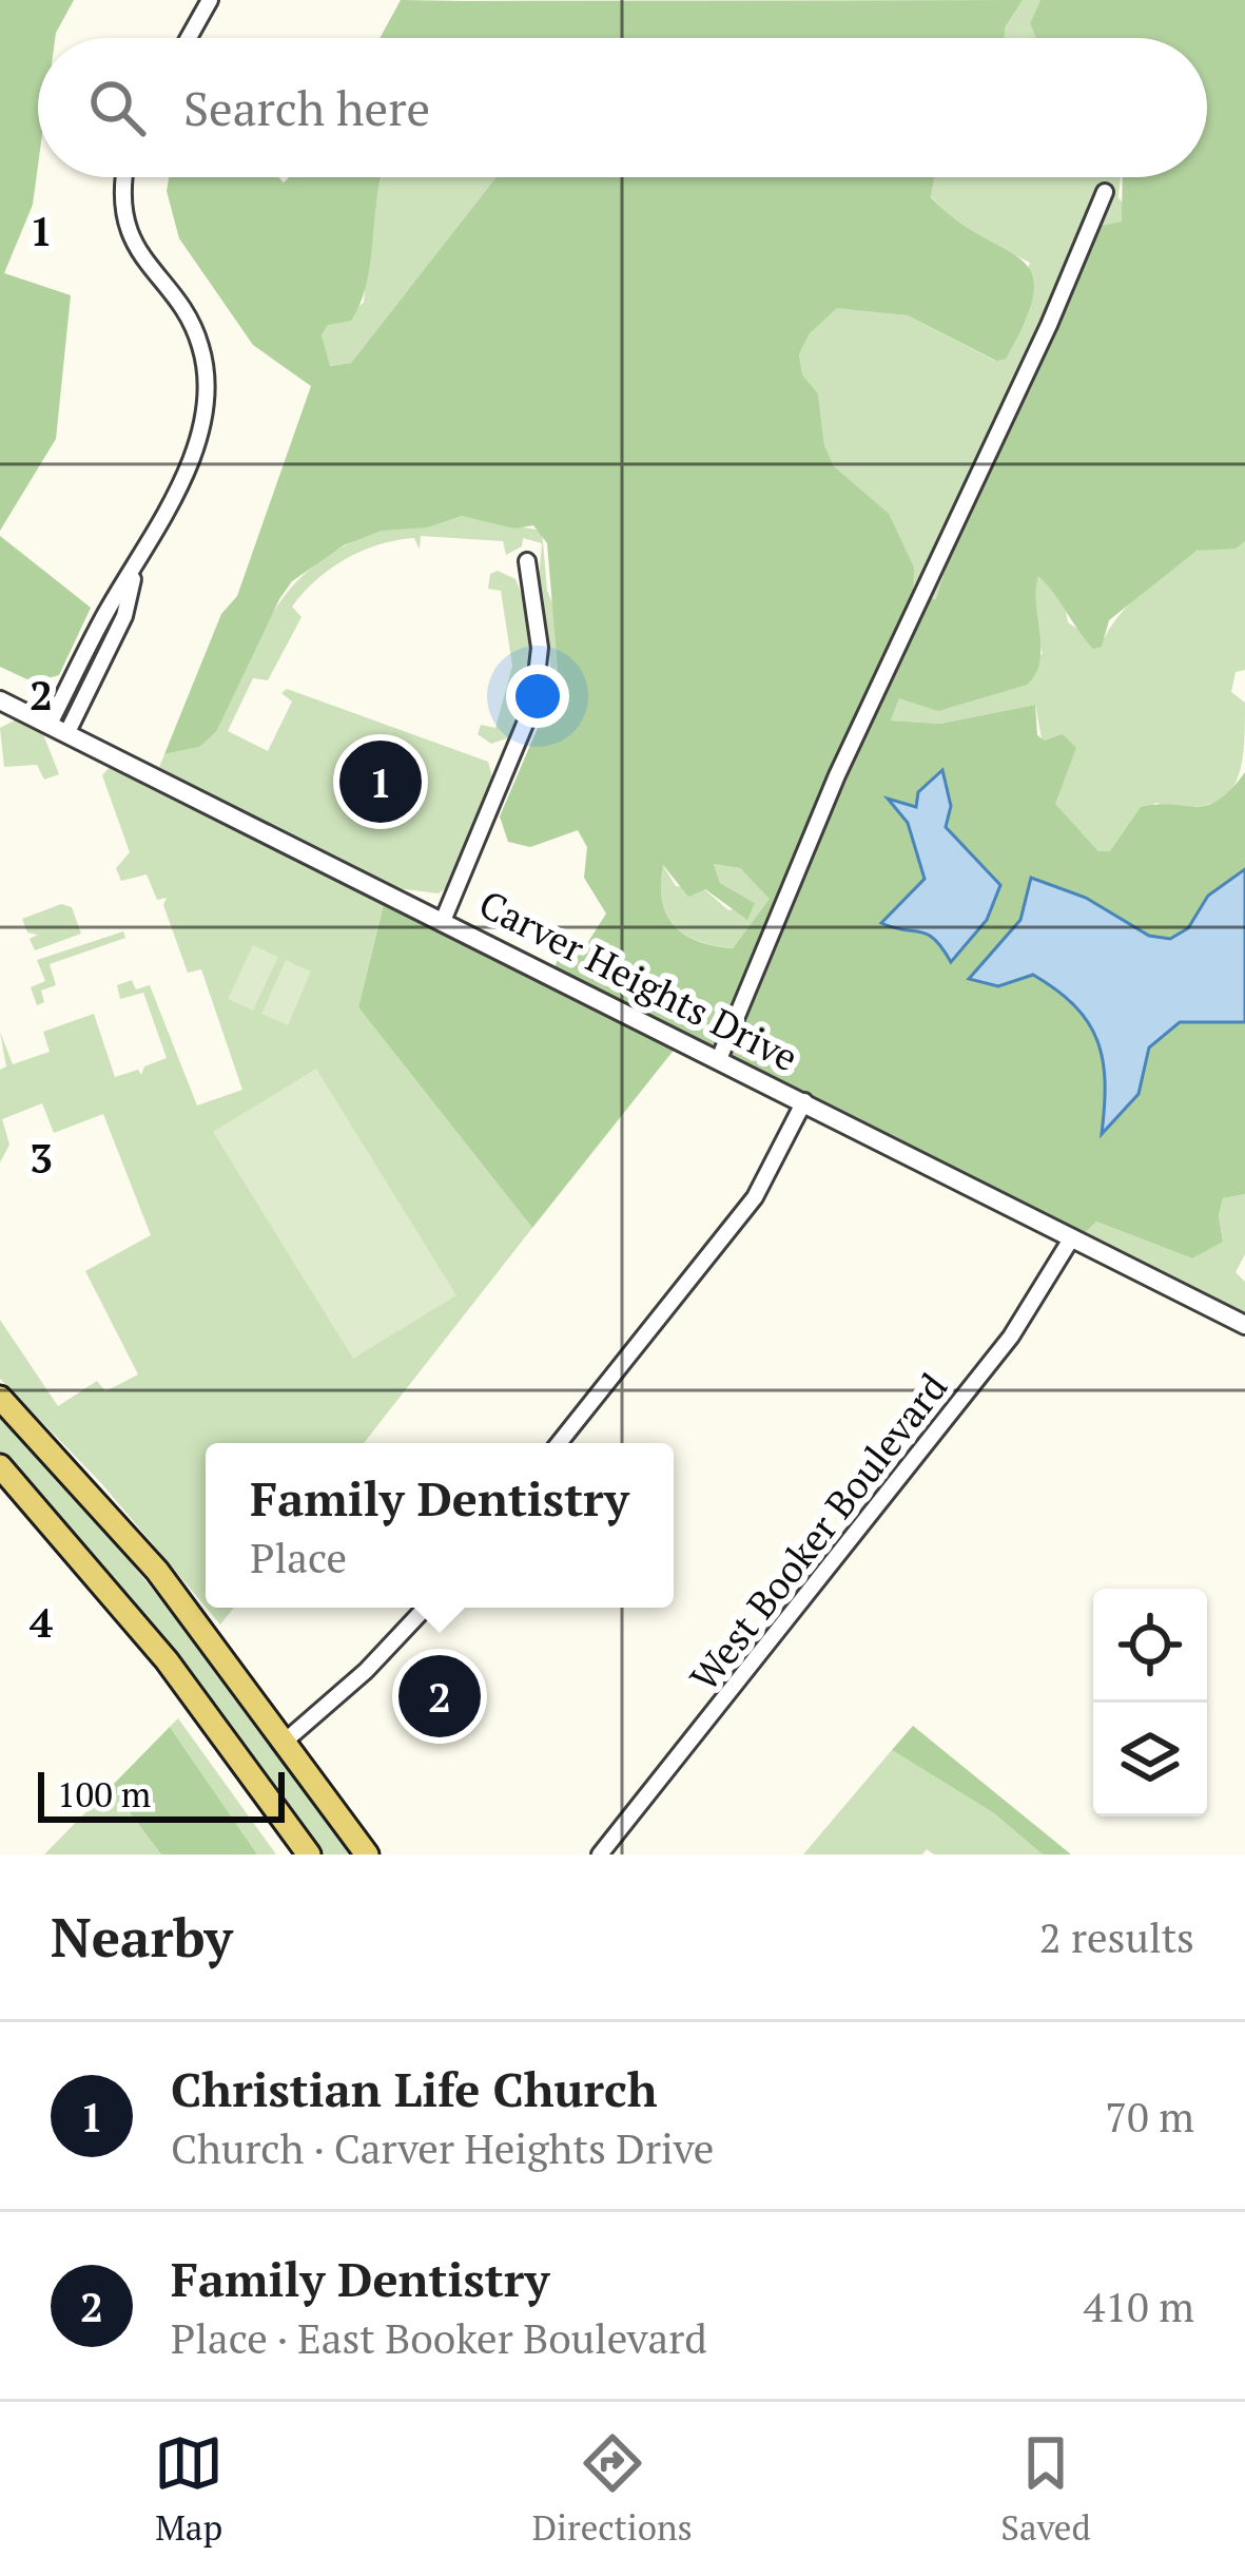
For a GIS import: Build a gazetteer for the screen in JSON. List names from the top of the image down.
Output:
{
  "streets": {
    "street": ["Carver Heights Drive", "West Booker Boulevard"]
  },
  "crossings": [
    ["Carver Heights Drive", "West Booker Boulevard"]
  ],
  "scale_bar": "100 m",
  "page": {
    "search": "Search here",
    "pins": ["1", "2"],
    "popup": ["Family Dentistry", "Place"],
    "scale": "100 m",
    "heading": ["Nearby", "2 results"],
    "list": [
      {
        "mark": "1",
        "name": "Christian Life Church",
        "note": "Church · Carver Heights Drive",
        "value": "70 m"
      },
      {
        "mark": "2",
        "name": "Family Dentistry",
        "note": "Place · East Booker Boulevard",
        "value": "410 m"
      }
    ],
    "nav": ["Map", "Directions", "Saved"]
  },
  "grid": {
    "rows": [
      "1",
      "2",
      "3",
      "4"
    ]
  }
}
